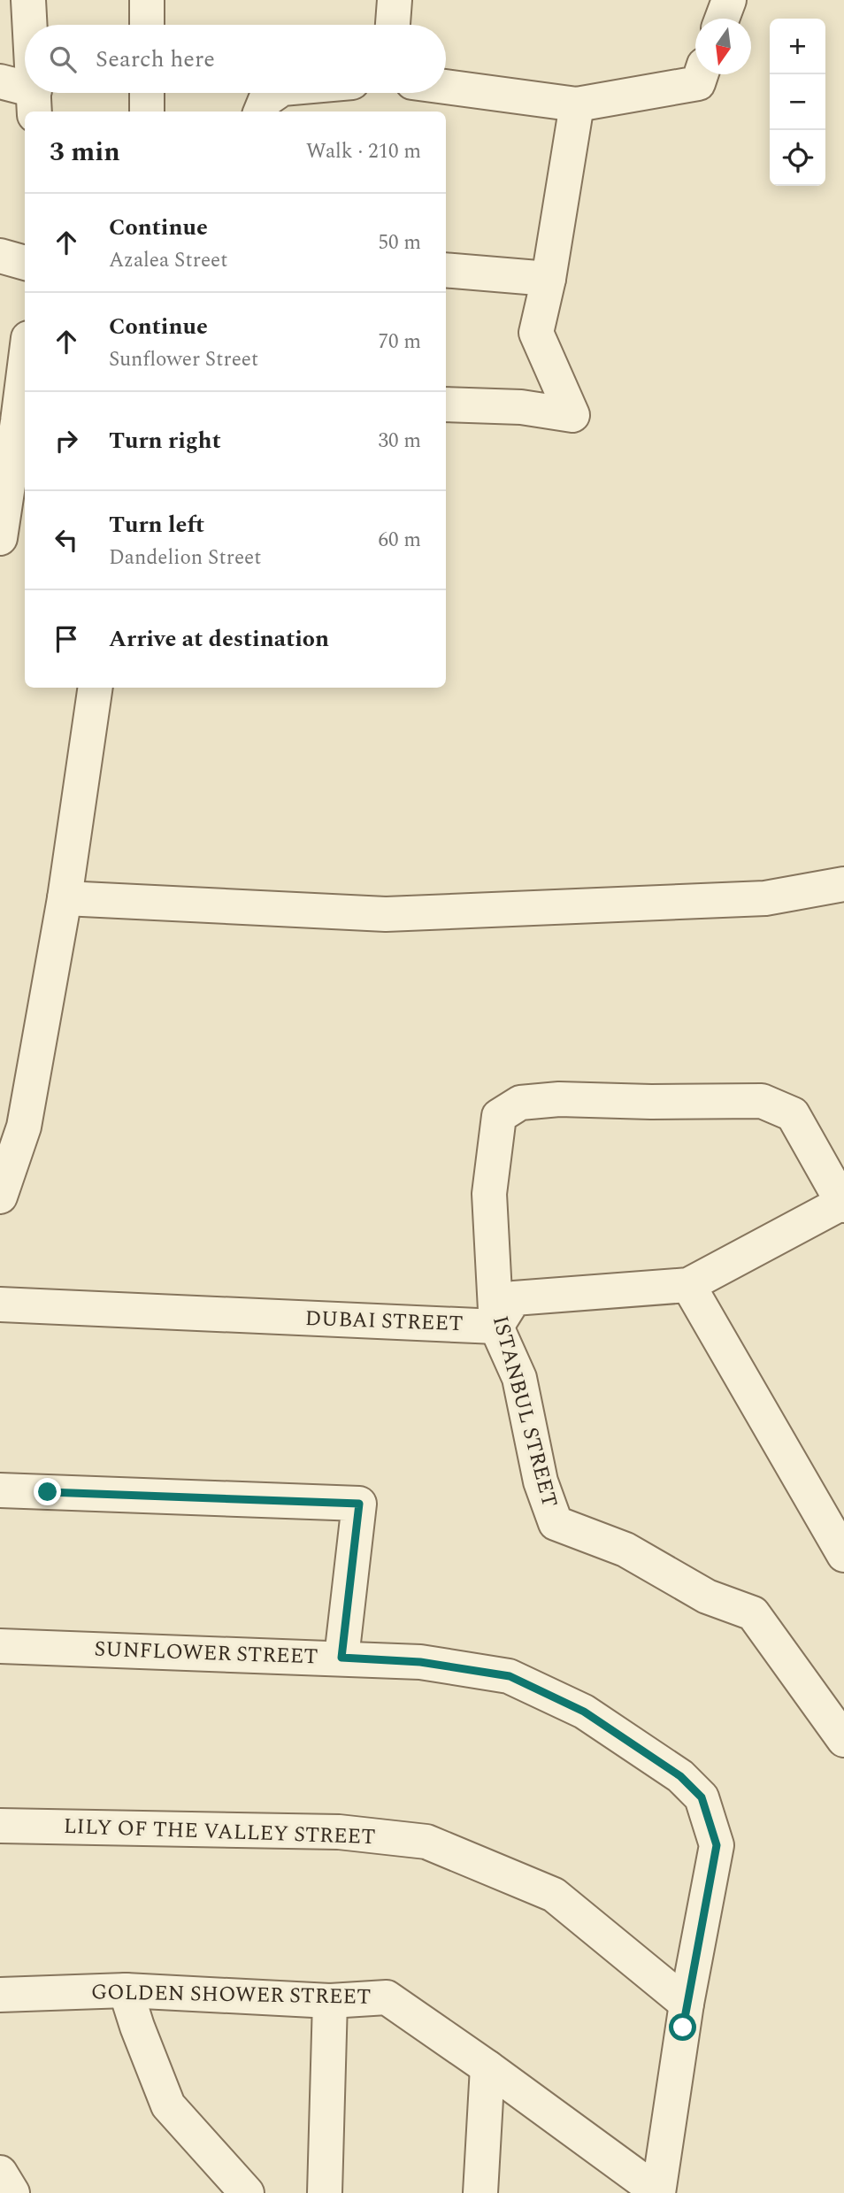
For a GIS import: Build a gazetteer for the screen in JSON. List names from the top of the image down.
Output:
{
  "streets": {
    "street": [
      "DUBAI STREET",
      "ISTANBUL STREET",
      "SUNFLOWER STREET",
      "LILY OF THE VALLEY STREET",
      "GOLDEN SHOWER STREET"
    ]
  },
  "crossings": [
    ["DUBAI STREET", "ISTANBUL STREET"],
    ["SUNFLOWER STREET", "LILY OF THE VALLEY STREET"],
    ["SUNFLOWER STREET", "GOLDEN SHOWER STREET"]
  ],
  "north": "bottom",
  "page": {
    "map_buttons": ["+", "−"],
    "search": "Search here",
    "heading": ["3 min", "Walk · 210 m"],
    "list": [
      ["Continue", "Azalea Street", "50 m"],
      ["Continue", "Sunflower Street", "70 m"],
      ["Turn right", "30 m"],
      ["Turn left", "Dandelion Street", "60 m"],
      "Arrive at destination"
    ]
  }
}
